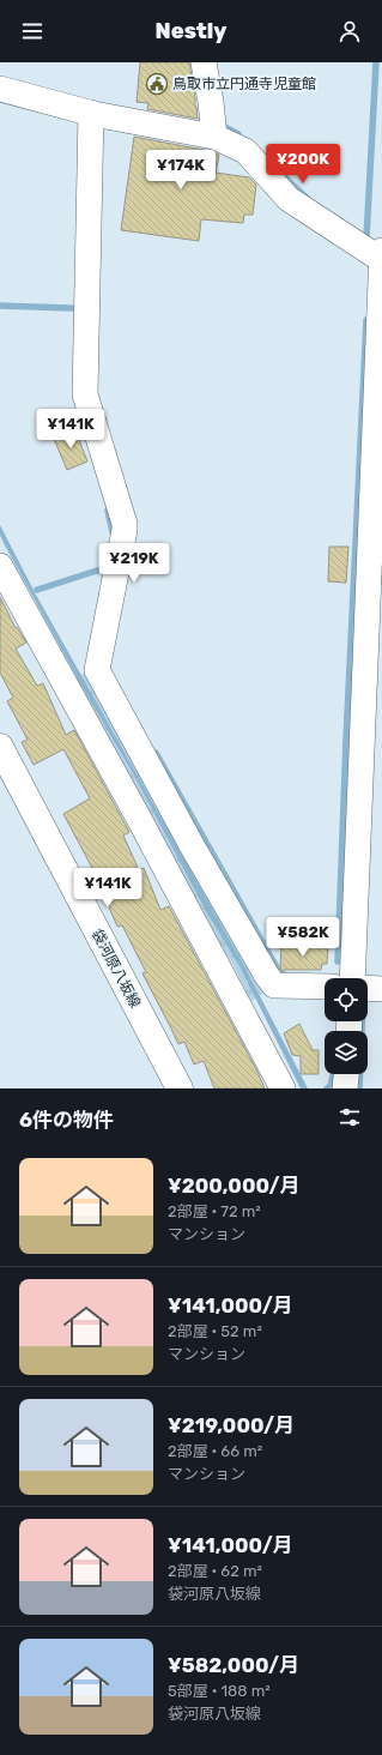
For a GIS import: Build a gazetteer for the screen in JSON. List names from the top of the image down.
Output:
{
  "streets": {
    "main road": ["袋河原八坂線"]
  },
  "places": {
    "public building": ["鳥取市立円通寺児童館"]
  },
  "page": {
    "header": "Nestly",
    "price": [
      "¥200K",
      "¥174K",
      "¥141K",
      "¥219K",
      "¥141K",
      "¥582K"
    ],
    "heading": "6件の物件",
    "list": [
      {
        "name": "¥200,000/月",
        "note": "2部屋 · 72 m² · マンション"
      },
      {
        "name": "¥141,000/月",
        "note": "2部屋 · 52 m² · マンション"
      },
      {
        "name": "¥219,000/月",
        "note": "2部屋 · 66 m² · マンション"
      },
      {
        "name": "¥141,000/月",
        "note": "2部屋 · 62 m² · 袋河原八坂線"
      },
      {
        "name": "¥582,000/月",
        "note": "5部屋 · 188 m² · 袋河原八坂線"
      }
    ]
  }
}
